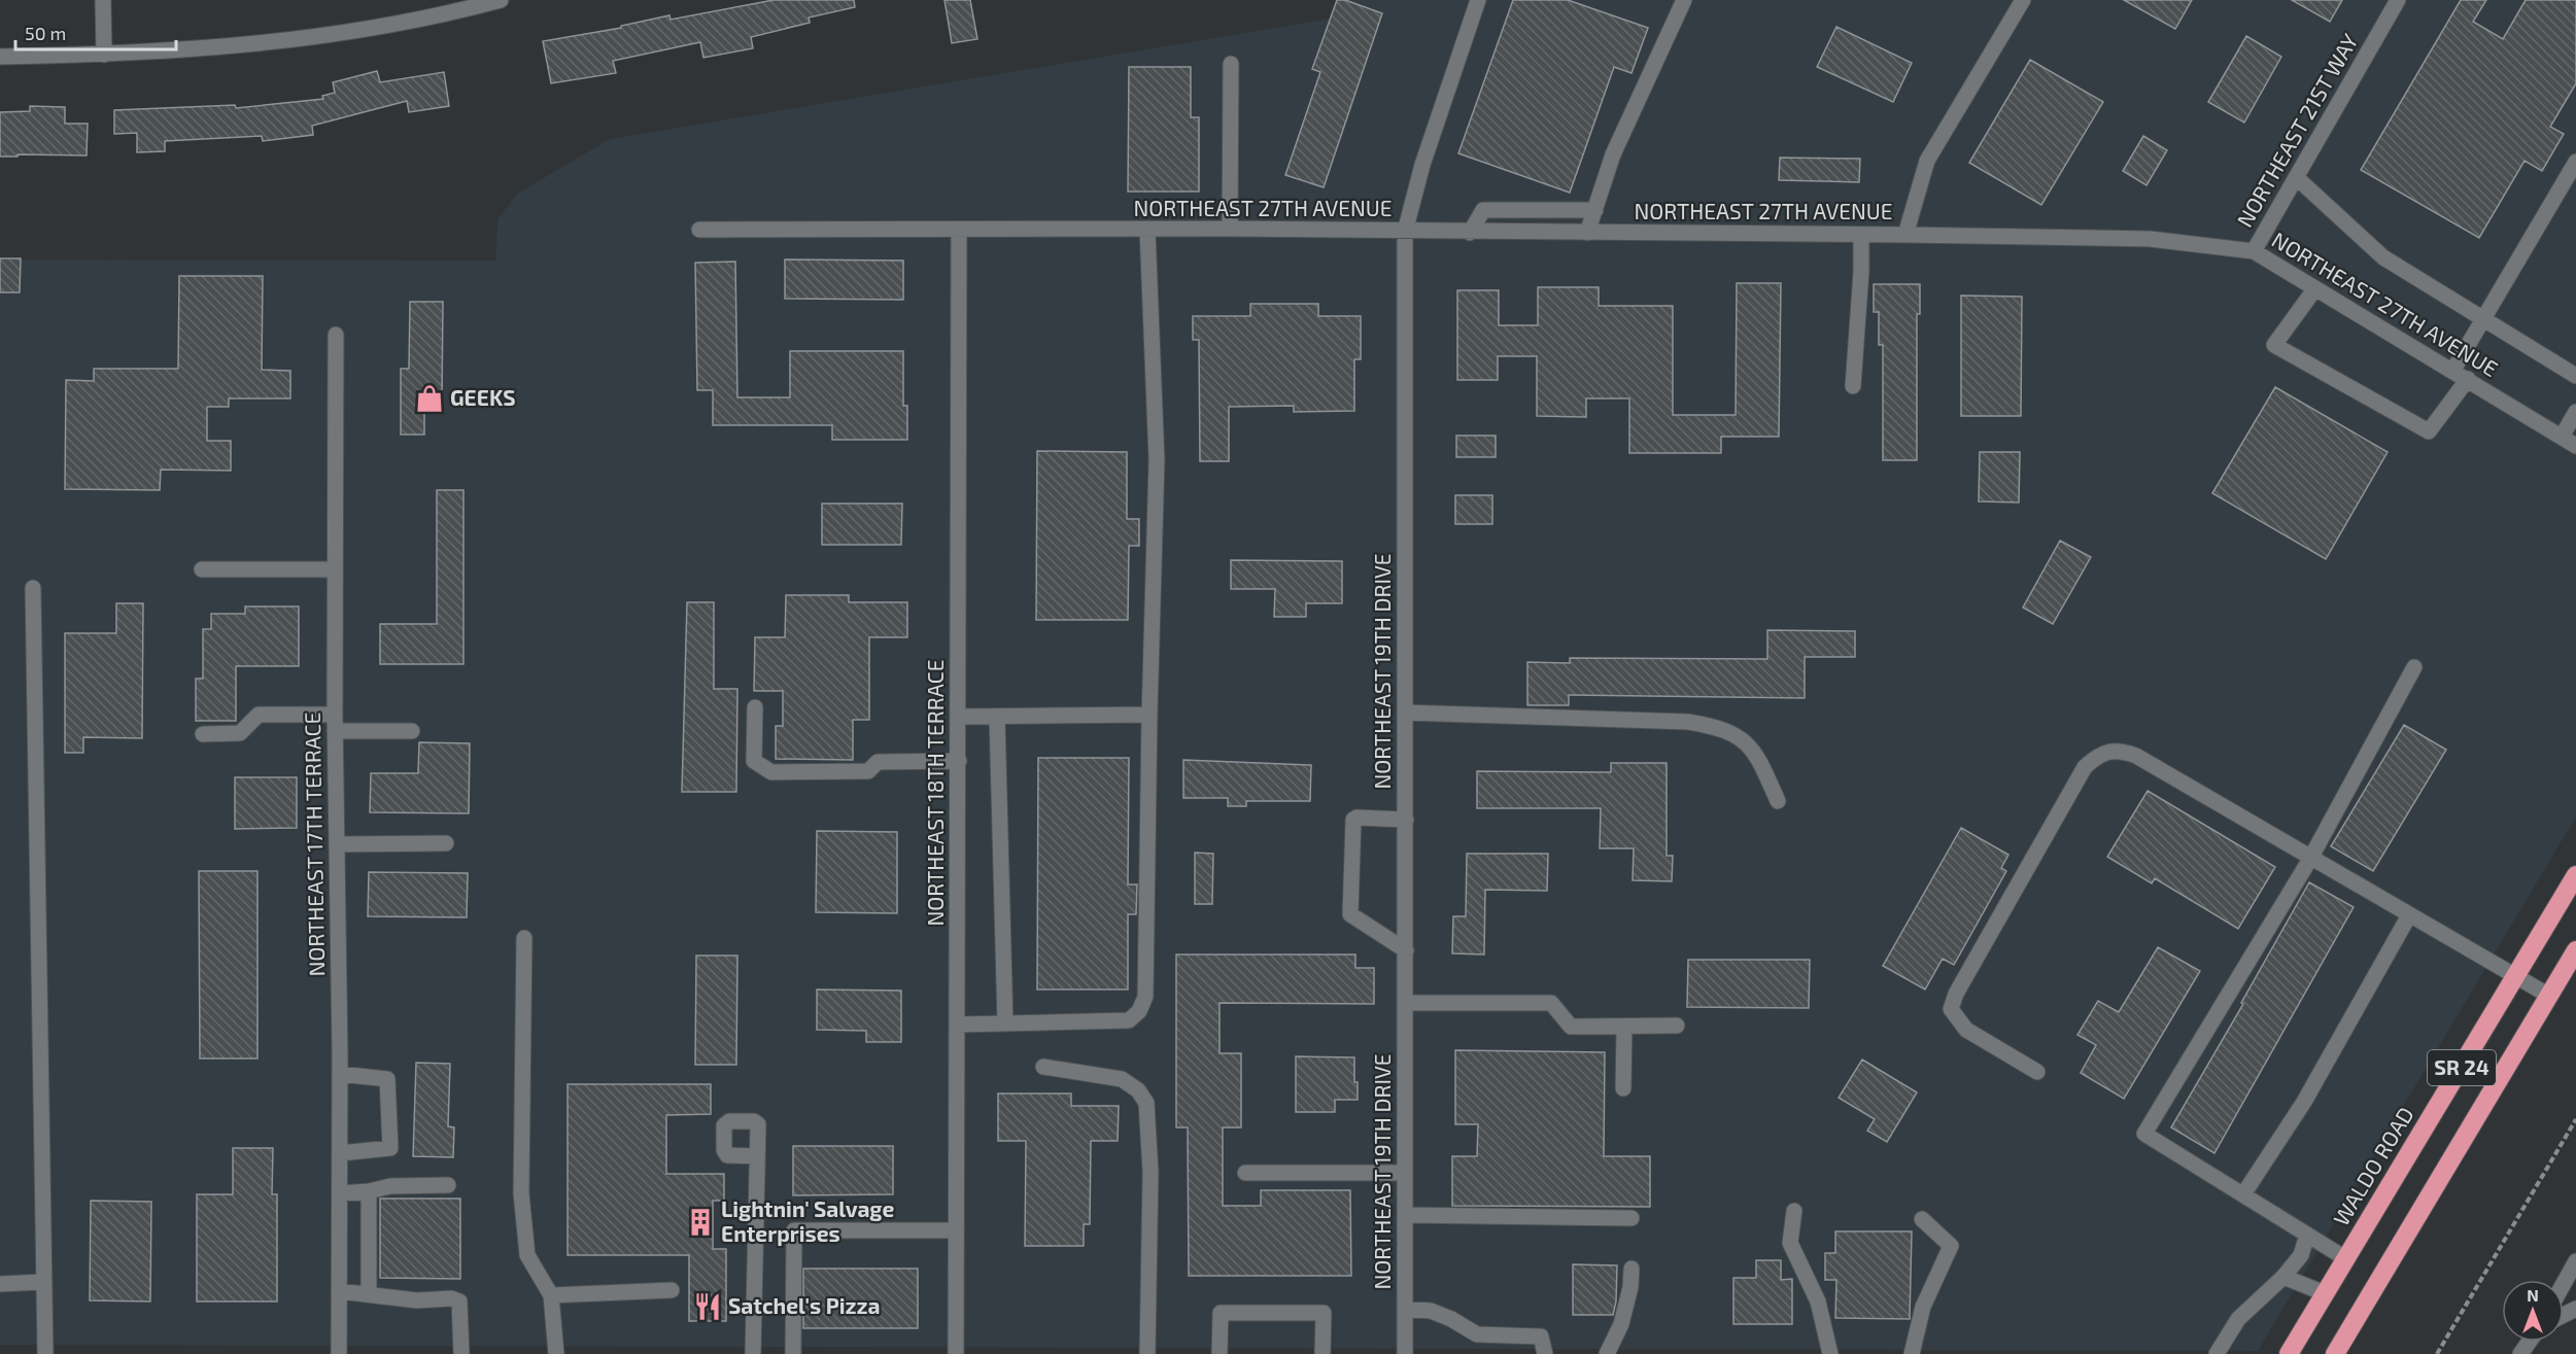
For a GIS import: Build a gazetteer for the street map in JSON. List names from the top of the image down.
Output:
{
  "streets": {
    "highway": ["SR 24", "WALDO ROAD"],
    "street": [
      "NORTHEAST 21ST WAY",
      "NORTHEAST 27TH AVENUE",
      "NORTHEAST 19TH DRIVE",
      "NORTHEAST 18TH TERRACE",
      "NORTHEAST 17TH TERRACE"
    ]
  },
  "crossings": [
    ["NORTHEAST 21ST WAY", "NORTHEAST 27TH AVENUE"],
    ["NORTHEAST 27TH AVENUE", "NORTHEAST 19TH DRIVE"],
    ["NORTHEAST 27TH AVENUE", "NORTHEAST 18TH TERRACE"]
  ],
  "places": {
    "shop": ["GEEKS"],
    "building": ["Lightnin' Salvage Enterprises"],
    "restaurant": ["Satchel's Pizza"]
  },
  "scale_bar": "50 m",
  "north": "top"
}
